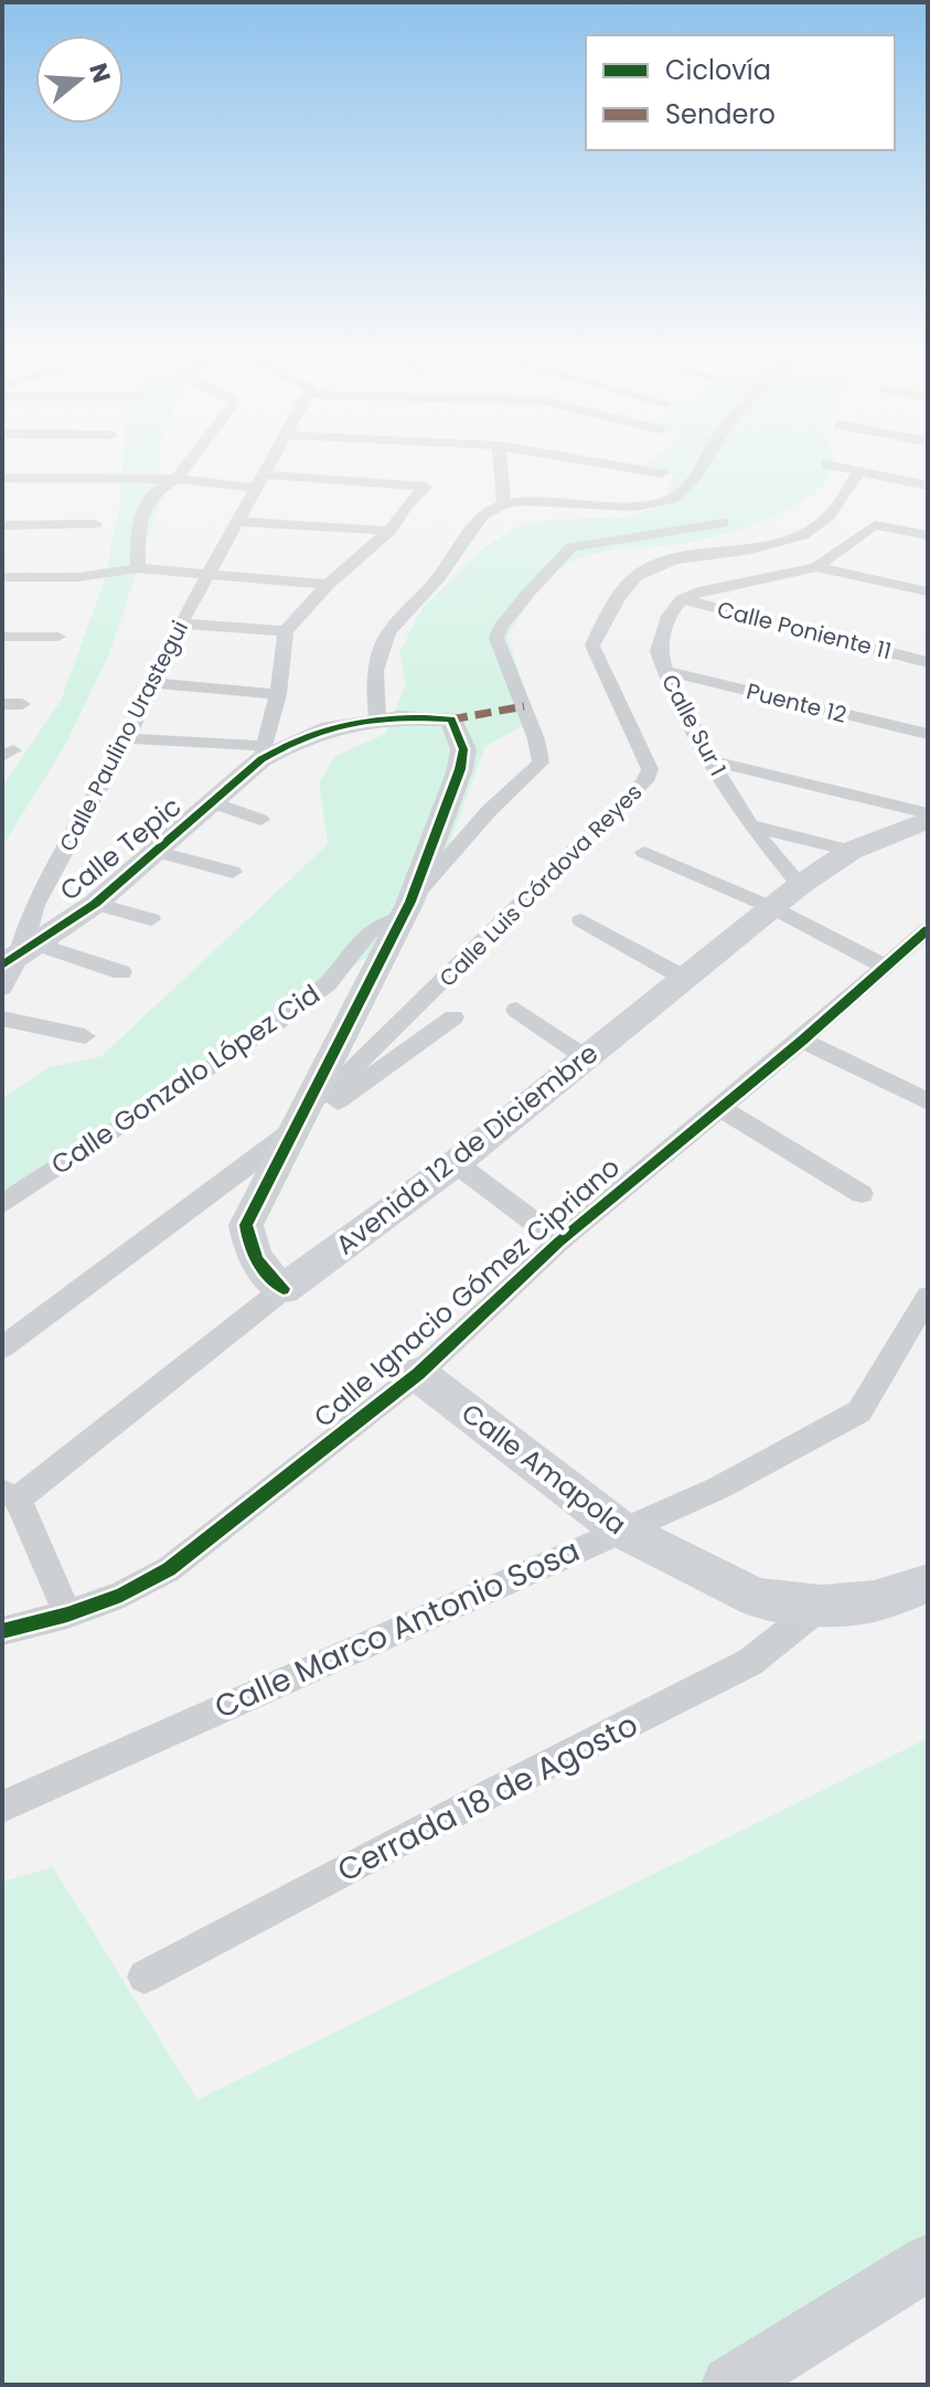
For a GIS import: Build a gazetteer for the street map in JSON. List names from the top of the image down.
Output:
{
  "streets": {
    "street": [
      "Calle Poniente 11",
      "Puente 12",
      "Calle Sur 1",
      "Calle Paulino Urastegui",
      "Calle Tepic",
      "Calle Luis Córdova Reyes",
      "Calle Gonzalo López Cid",
      "Avenida 12 de Diciembre",
      "Calle Ignacio Gómez Cipriano",
      "Calle Amapola",
      "Calle Marco Antonio Sosa",
      "Cerrada 18 de Agosto"
    ]
  },
  "crossings": [
    ["Calle Poniente 11", "Calle Sur 1"],
    ["Puente 12", "Calle Sur 1"],
    ["Calle Sur 1", "Avenida 12 de Diciembre"],
    ["Calle Paulino Urastegui", "Calle Tepic"],
    ["Calle Tepic", "Calle Gonzalo López Cid"],
    ["Calle Ignacio Gómez Cipriano", "Calle Amapola"],
    ["Calle Amapola", "Calle Marco Antonio Sosa"],
    ["Calle Amapola", "Cerrada 18 de Agosto"]
  ],
  "legend": ["Ciclovía", "Sendero"],
  "north": "right"
}
